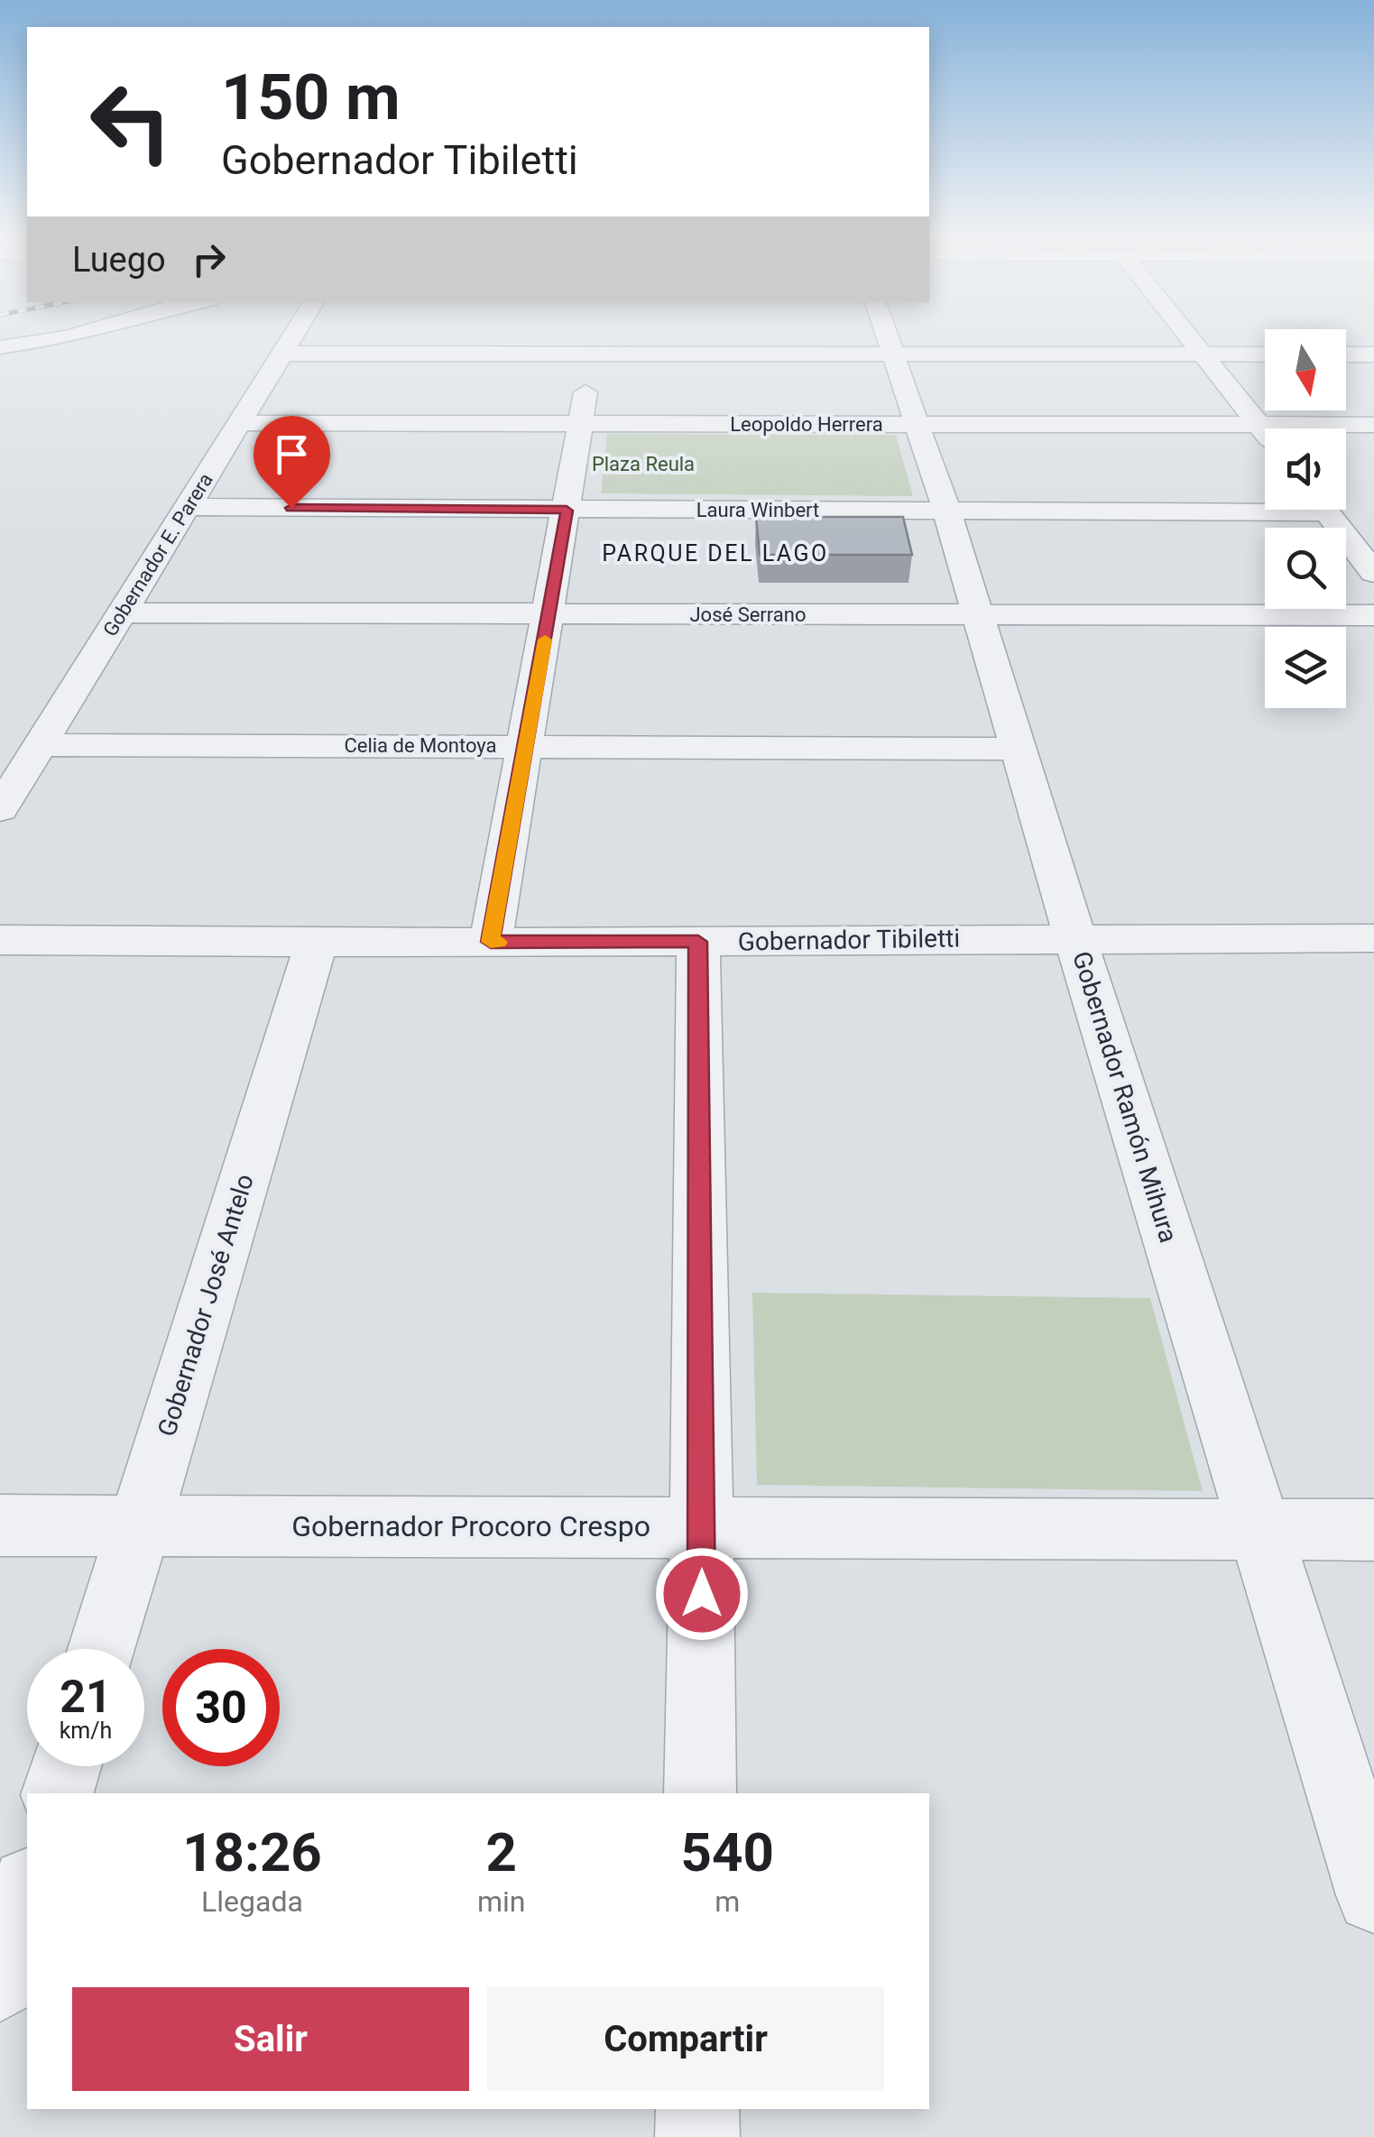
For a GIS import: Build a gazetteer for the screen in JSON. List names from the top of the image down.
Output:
{
  "streets": {
    "street": [
      "Leopoldo Herrera",
      "Laura Winbert",
      "Gobernador E. Parera",
      "José Serrano",
      "Celia de Montoya",
      "Gobernador Tibiletti",
      "Gobernador Ramón Mihura",
      "Gobernador José Antelo",
      "Gobernador Procoro Crespo"
    ]
  },
  "crossings": [
    ["Leopoldo Herrera", "Gobernador E. Parera"],
    ["Leopoldo Herrera", "Gobernador Ramón Mihura"],
    ["Laura Winbert", "Gobernador E. Parera"],
    ["Laura Winbert", "Gobernador Ramón Mihura"],
    ["Gobernador E. Parera", "José Serrano"],
    ["Gobernador E. Parera", "Celia de Montoya"],
    ["José Serrano", "Gobernador Ramón Mihura"],
    ["Celia de Montoya", "Gobernador Ramón Mihura"],
    ["Gobernador Tibiletti", "Gobernador Ramón Mihura"],
    ["Gobernador Tibiletti", "Gobernador José Antelo"],
    ["Gobernador Ramón Mihura", "Gobernador Procoro Crespo"],
    ["Gobernador José Antelo", "Gobernador Procoro Crespo"]
  ],
  "districts": ["PARQUE DEL LAGO"],
  "parks": ["Plaza Reula"],
  "north": "bottom",
  "page": {
    "turn": ["150 m", "Gobernador Tibiletti"],
    "then": "Luego",
    "speed": "21 km/h",
    "limit": "30",
    "eta": [
      "18:26",
      "Llegada",
      "2",
      "min",
      "540",
      "m"
    ],
    "buttons": ["Salir", "Compartir"]
  }
}
